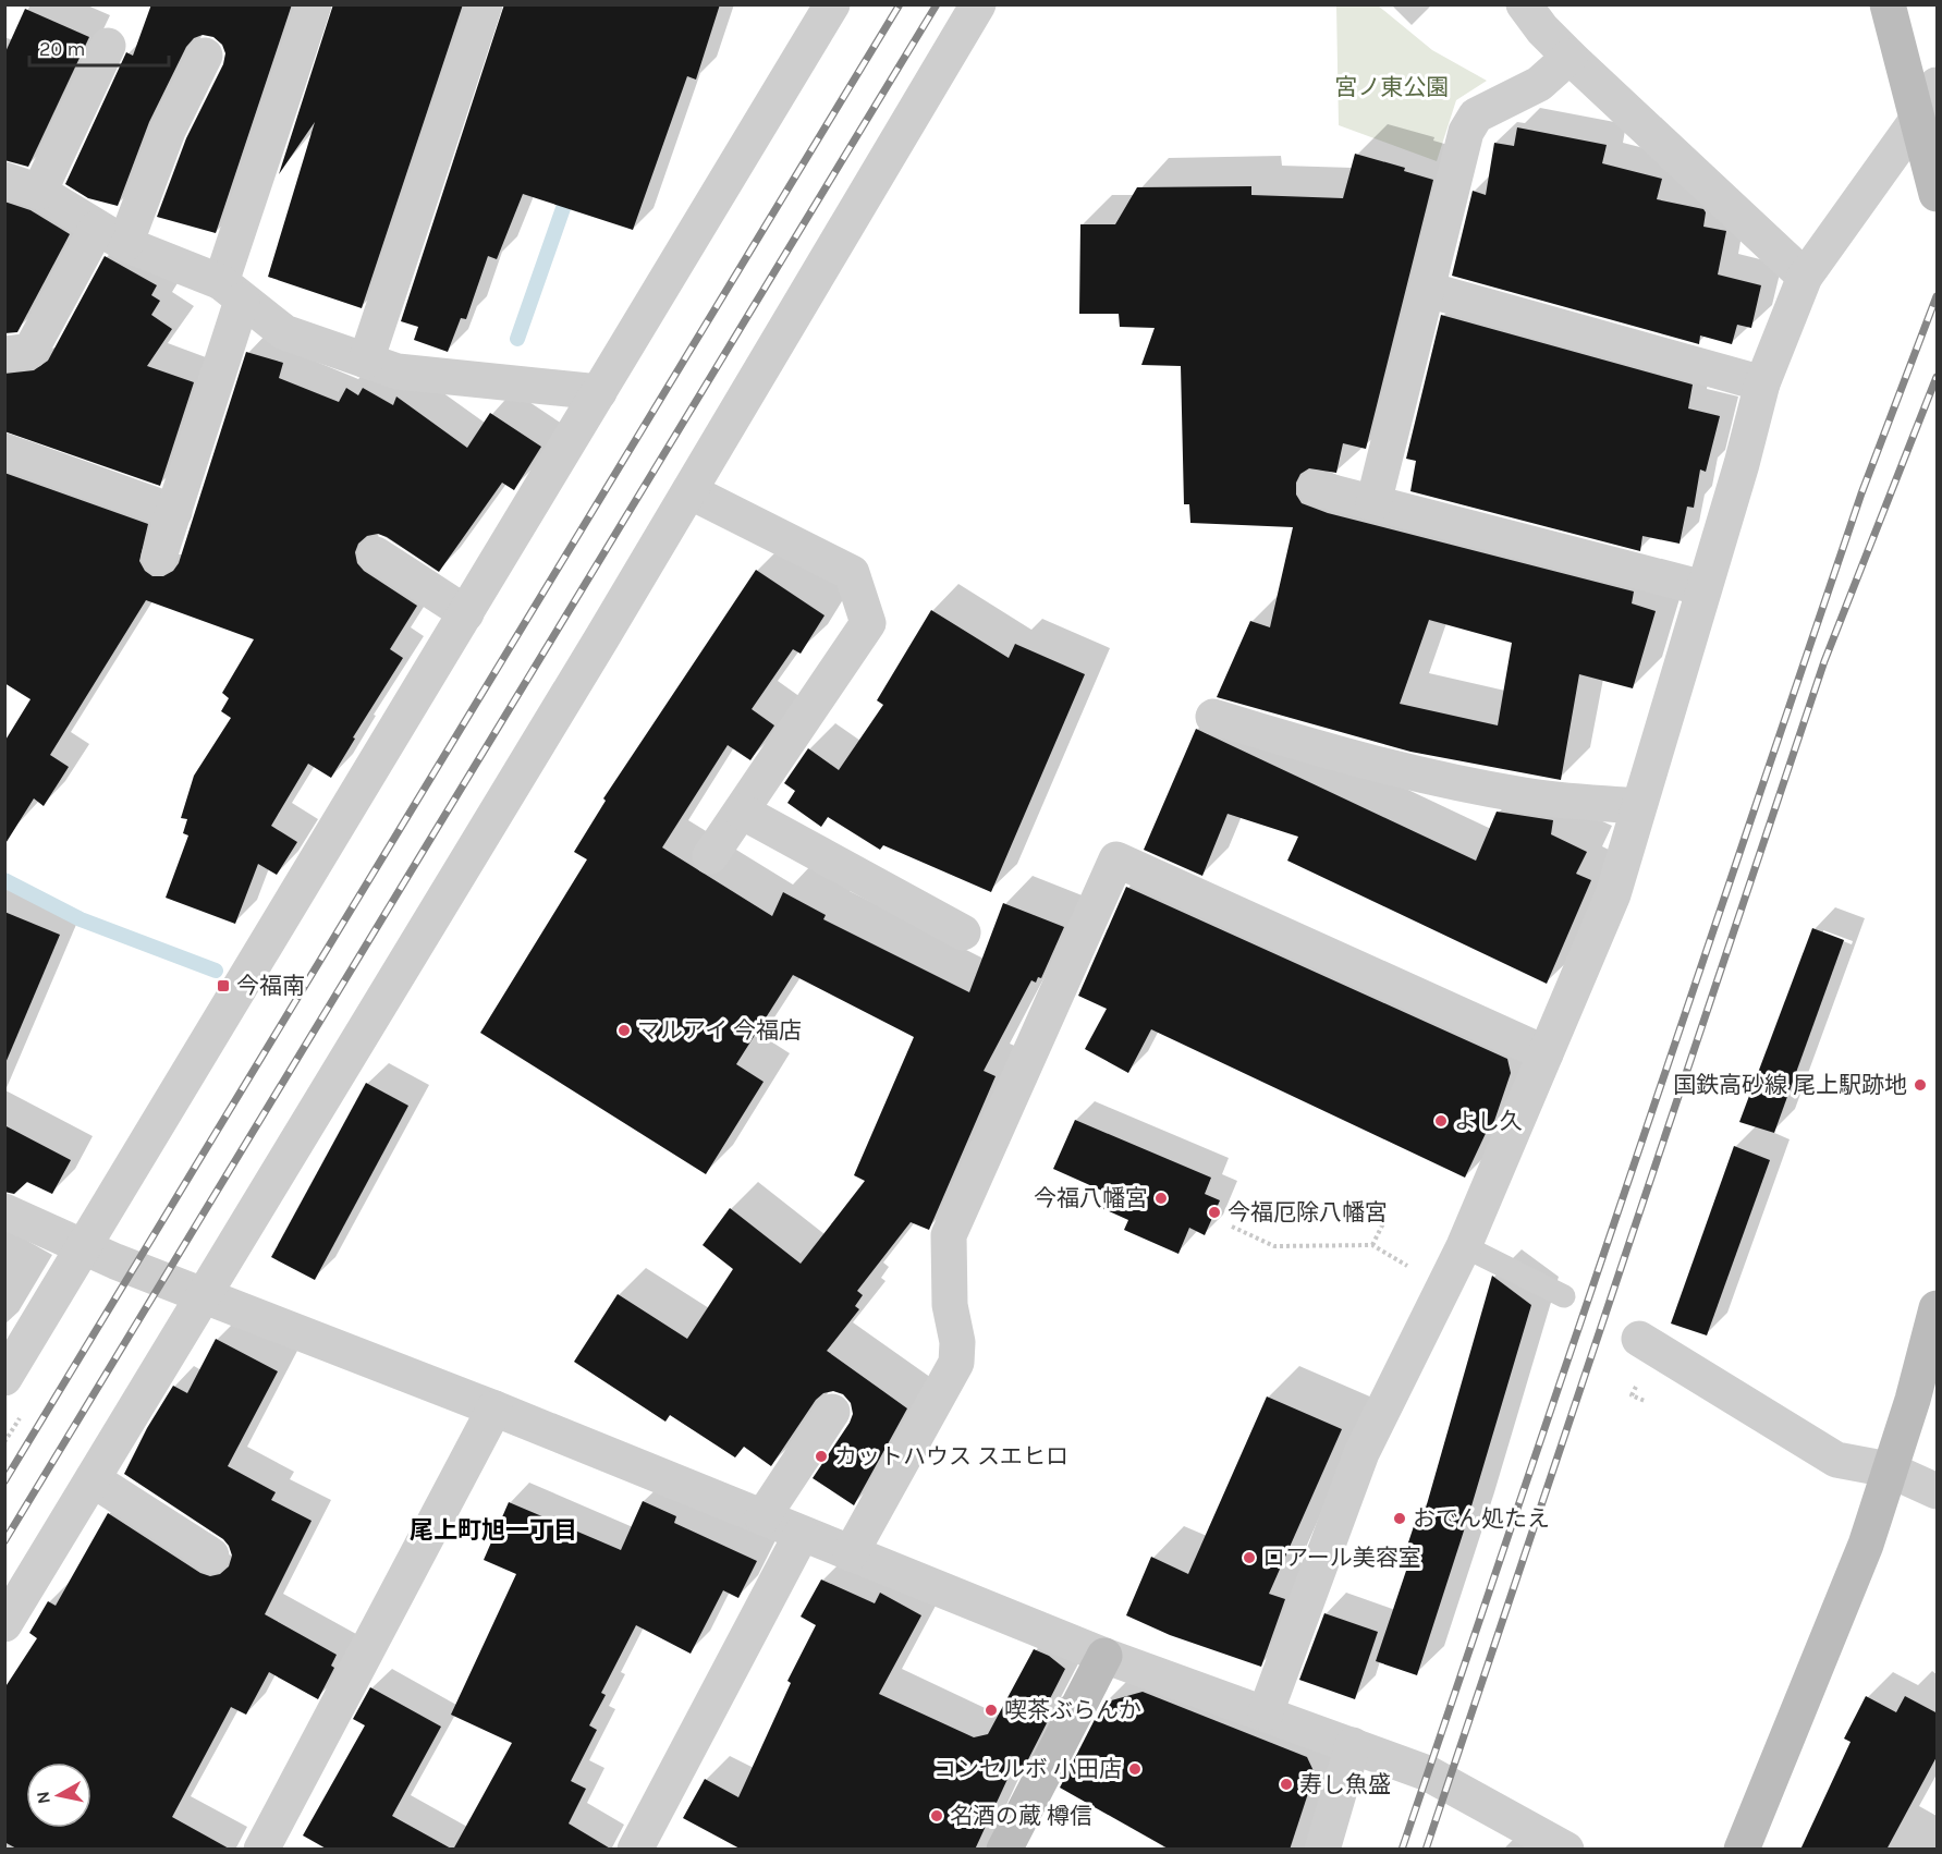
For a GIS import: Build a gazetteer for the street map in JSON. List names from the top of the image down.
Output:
{
  "districts": ["尾上町旭一丁目"],
  "parks": ["宮ノ東公園"],
  "places": {
    "transit": ["今福南"],
    "other": [
      "マルアイ 今福店",
      "国鉄高砂線 尾上駅跡地",
      "よし久",
      "今福八幡宮",
      "今福厄除八幡宮",
      "カットハウス スエヒロ",
      "おでん処たえ",
      "ロアール美容室",
      "喫茶ぶらんか",
      "コンセルボ 小田店",
      "寿し魚盛",
      "名酒の蔵 樽信"
    ]
  },
  "scale_bar": "20 m",
  "north": "left"
}
